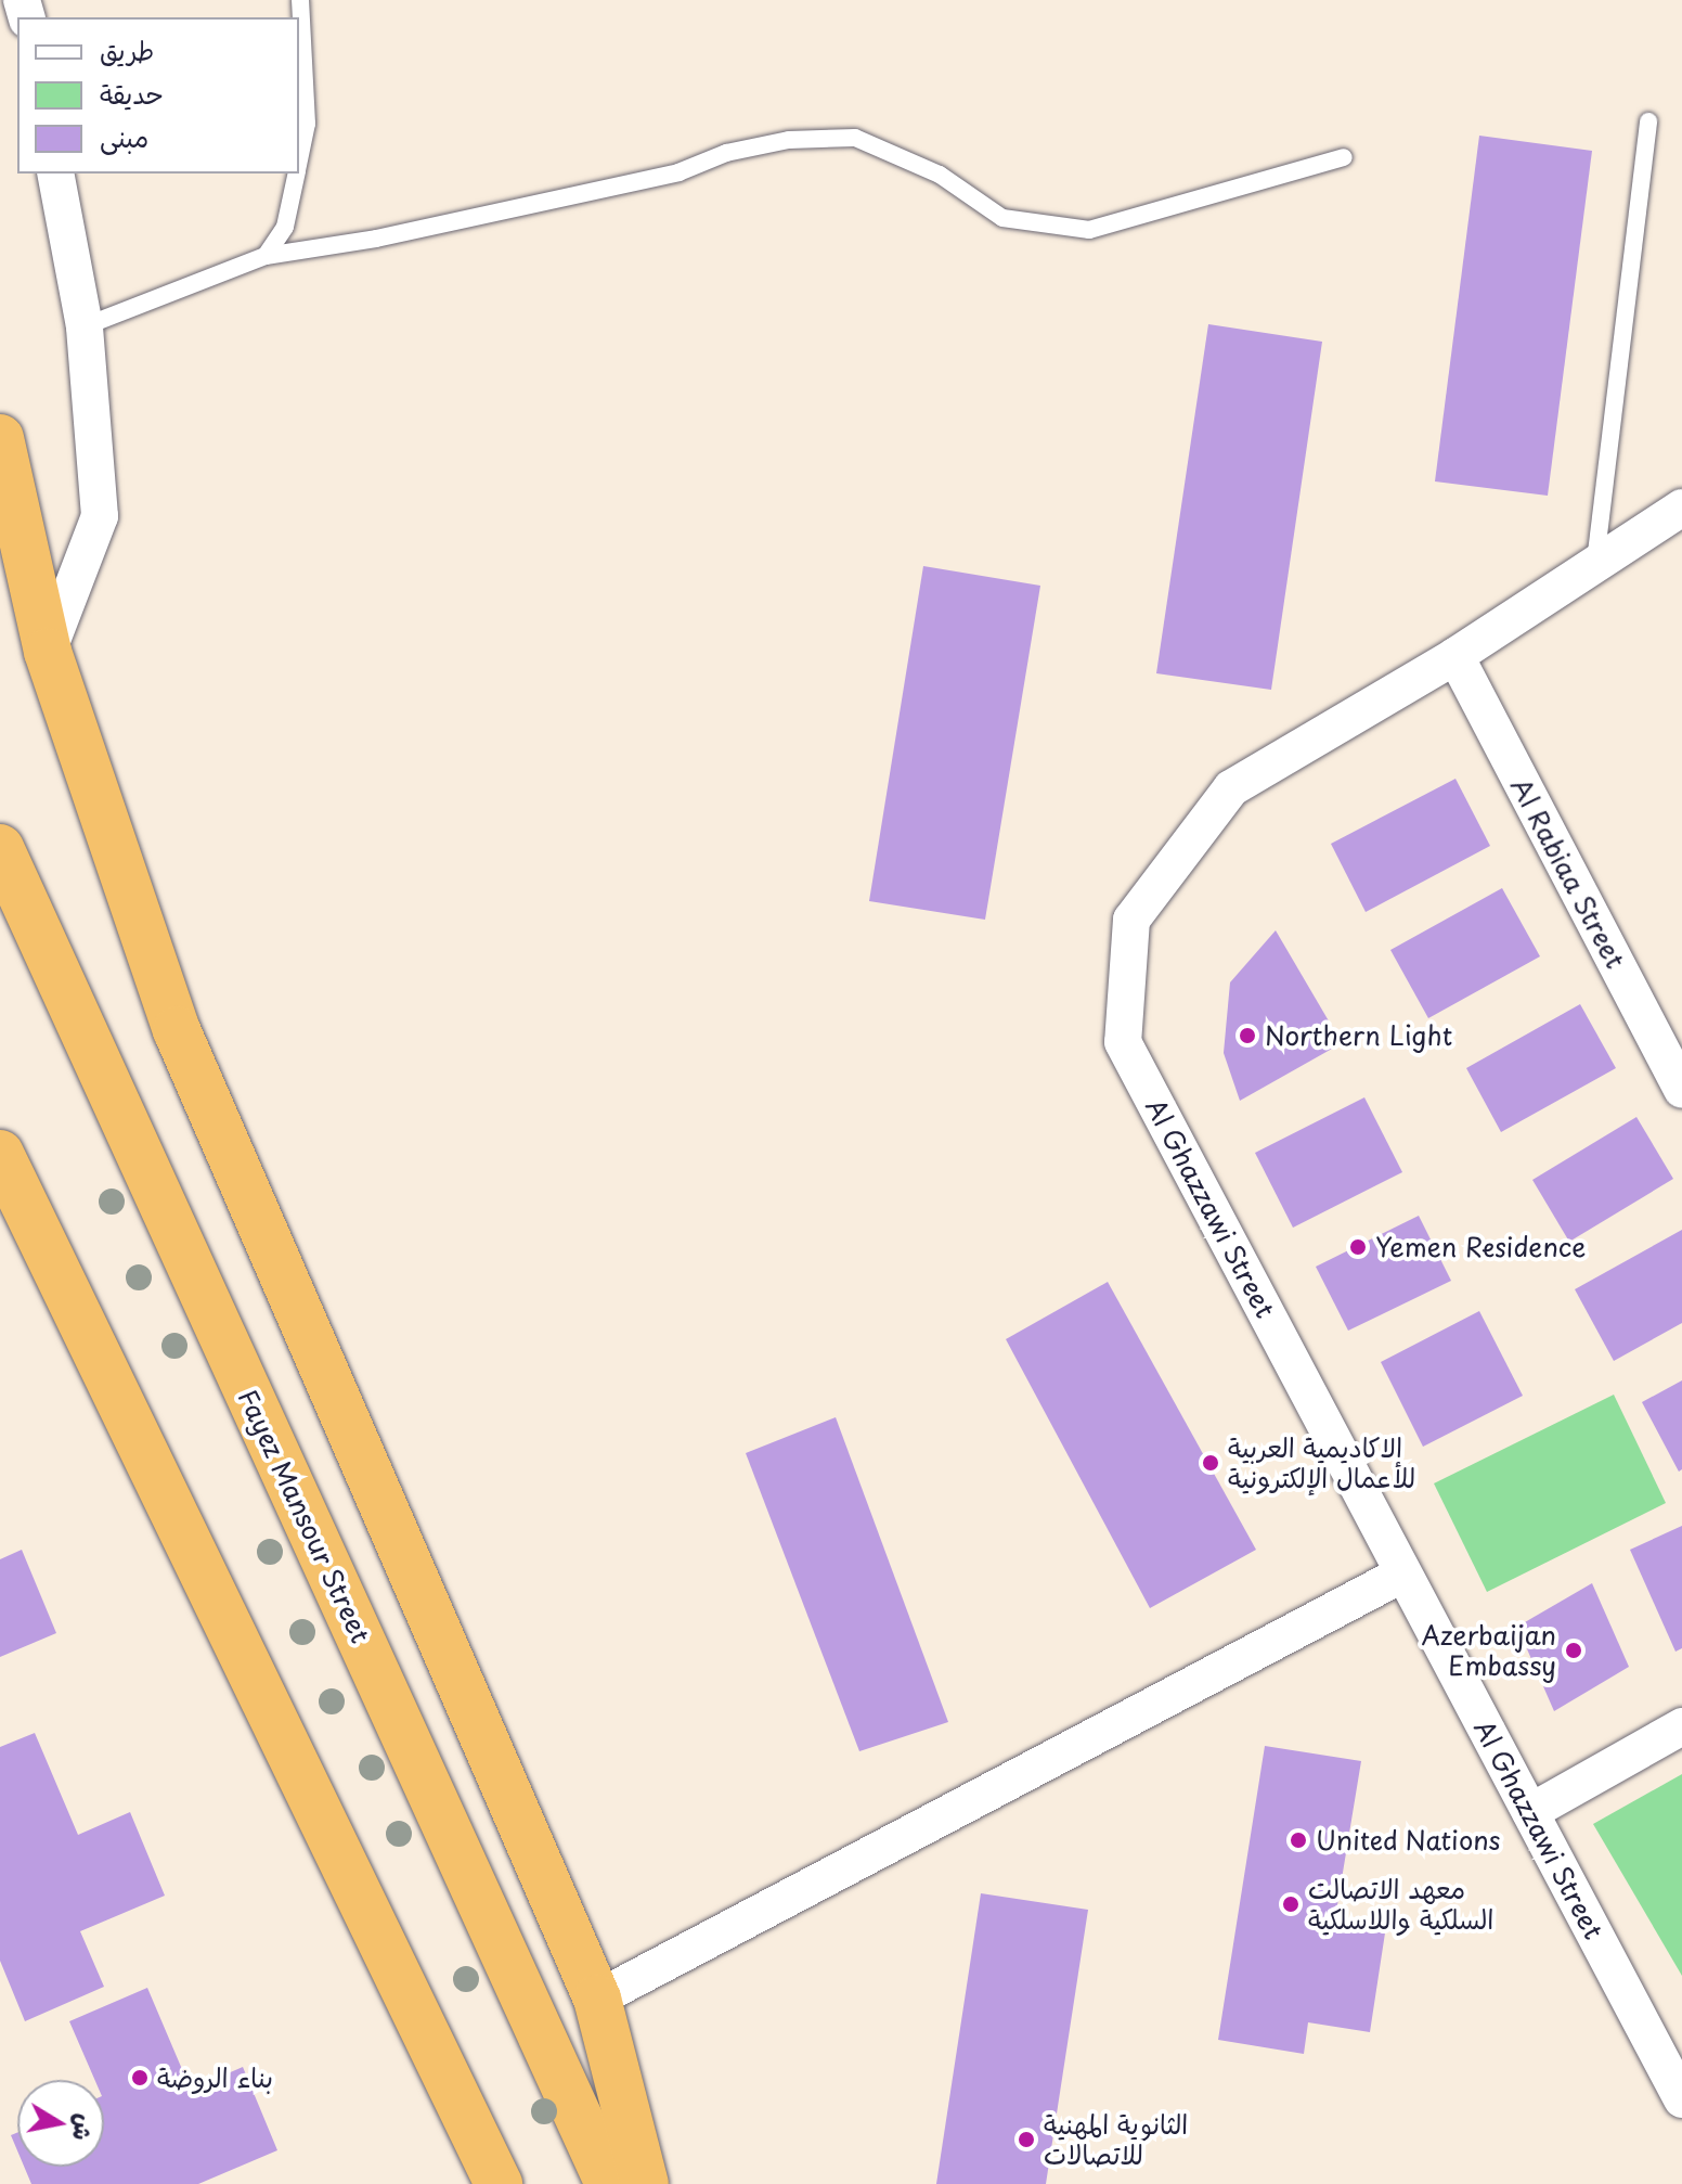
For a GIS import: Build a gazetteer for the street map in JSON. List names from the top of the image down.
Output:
{
  "streets": {
    "highway": ["Fayez Mansour Street"],
    "street": ["Al Rabiaa Street", "Al Ghazzawi Street"]
  },
  "crossings": [
    ["Al Rabiaa Street", "Al Ghazzawi Street"]
  ],
  "places": [
    "Northern Light",
    "Yemen Residence",
    "الاكاديمية العربية للأعمال الإلكترونية",
    "Azerbaijan Embassy",
    "United Nations",
    "معهد الاتصالت السلكية واللاسلكية",
    "بناء الروضة",
    "الثانوية المهنية للاتصالات"
  ],
  "legend": ["طريق", "حديقة", "مبنى"],
  "north": "right"
}
